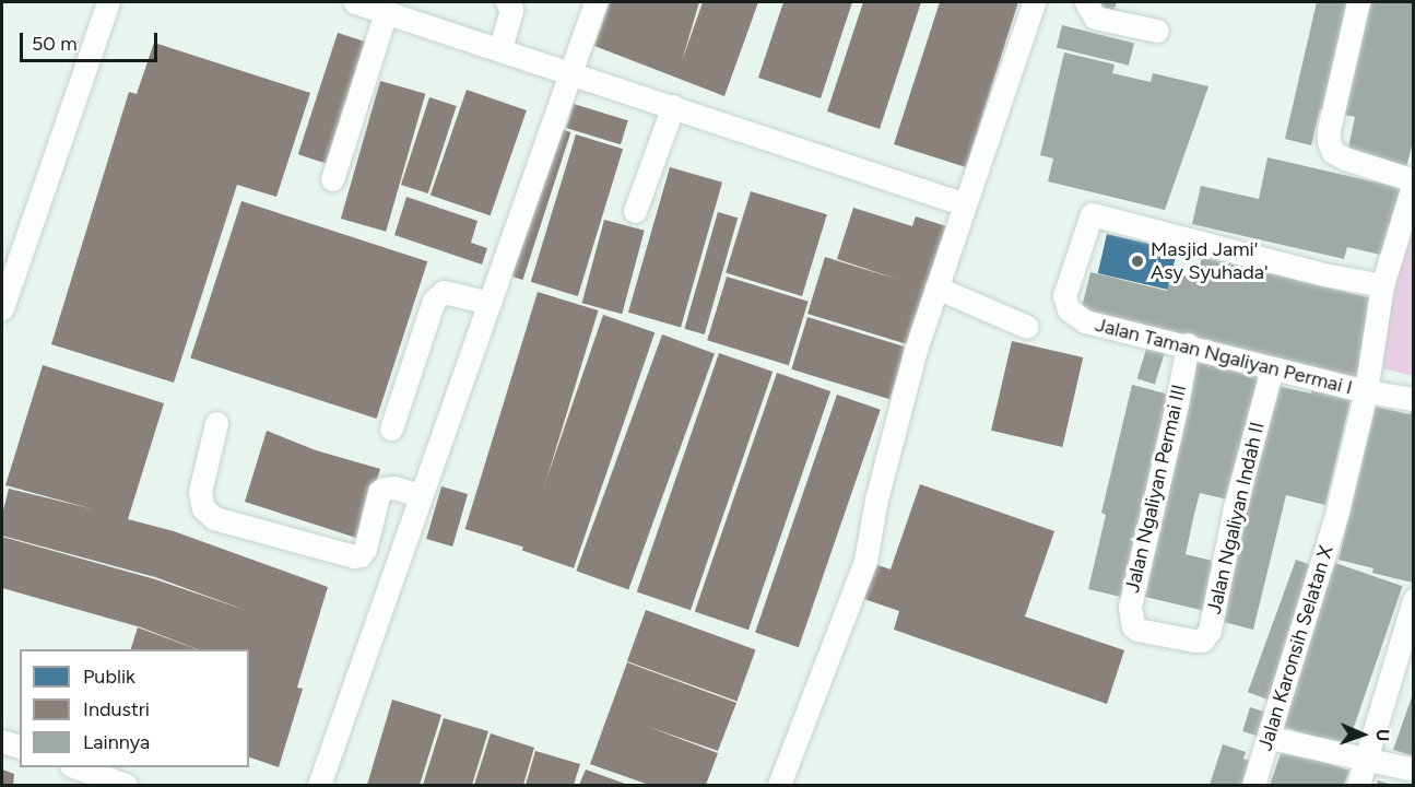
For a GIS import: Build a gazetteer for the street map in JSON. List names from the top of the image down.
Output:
{
  "streets": {
    "street": [
      "Jalan Taman Ngaliyan Permai I",
      "Jalan Ngaliyan Permai III",
      "Jalan Ngaliyan Indah II",
      "Jalan Karonsih Selatan X"
    ]
  },
  "crossings": [
    ["Jalan Taman Ngaliyan Permai I", "Jalan Ngaliyan Permai III"],
    ["Jalan Taman Ngaliyan Permai I", "Jalan Ngaliyan Indah II"],
    ["Jalan Taman Ngaliyan Permai I", "Jalan Karonsih Selatan X"],
    ["Jalan Ngaliyan Permai III", "Jalan Ngaliyan Indah II"]
  ],
  "places": ["Masjid Jami' Asy Syuhada'"],
  "legend": ["Publik", "Industri", "Lainnya"],
  "scale_bar": "50 m",
  "north": "right"
}
